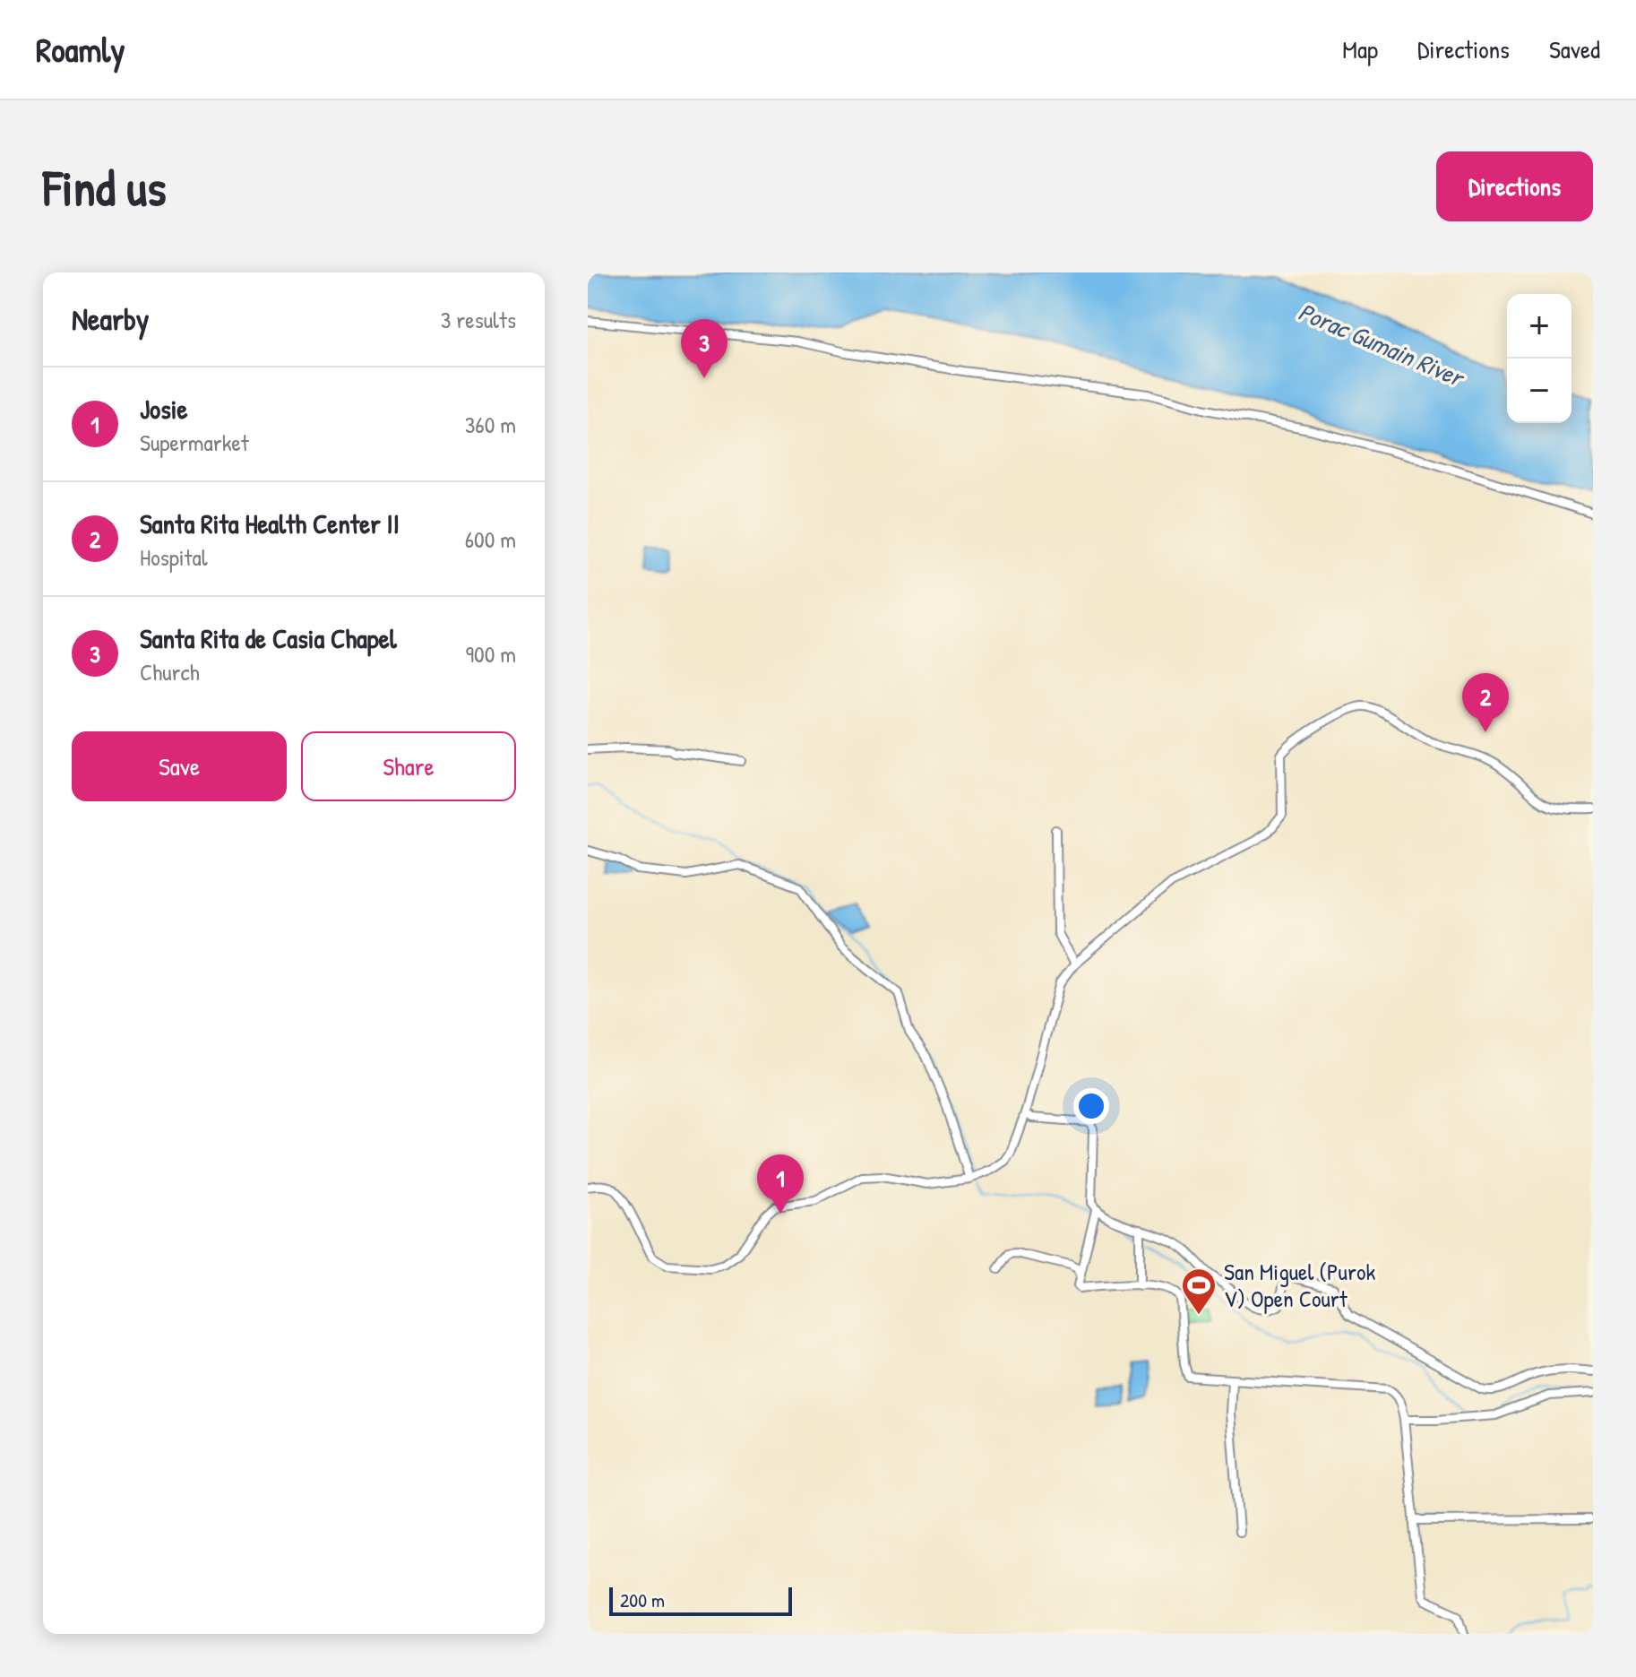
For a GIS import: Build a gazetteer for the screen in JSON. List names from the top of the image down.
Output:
{
  "water": ["Porac Gumain River"],
  "places": {
    "sports": ["San Miguel (Purok V) Open Court"]
  },
  "scale_bar": "200 m",
  "page": {
    "header": "Roamly",
    "nav": ["Map", "Directions", "Saved"],
    "buttons": [
      "Directions",
      ["Save", "Share"]
    ],
    "title": "Find us",
    "heading": ["Nearby", "3 results"],
    "map_buttons": ["+", "−"],
    "pins": ["3", "2", "1"],
    "list": [
      {
        "mark": "1",
        "name": "Josie",
        "note": "Supermarket",
        "value": "360 m"
      },
      {
        "mark": "2",
        "name": "Santa Rita Health Center II",
        "note": "Hospital",
        "value": "600 m"
      },
      {
        "mark": "3",
        "name": "Santa Rita de Casia Chapel",
        "note": "Church",
        "value": "900 m"
      }
    ],
    "scale": "200 m"
  }
}
